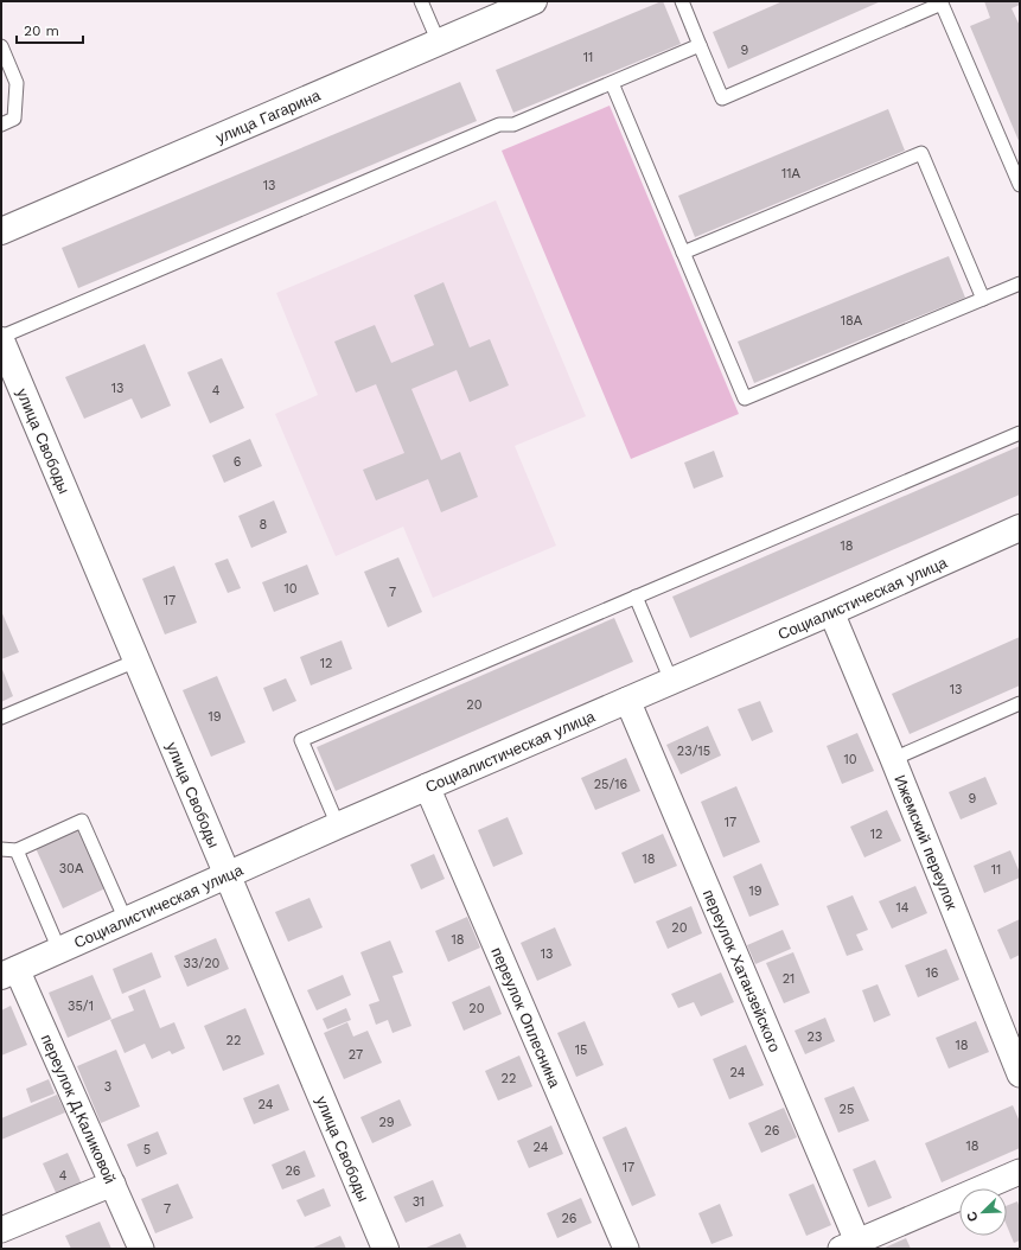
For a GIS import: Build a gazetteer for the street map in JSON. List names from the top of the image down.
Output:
{
  "streets": {
    "main road": ["улица Гагарина", "улица Свободы", "Социалистическая улица"],
    "street": [
      "Ижемский переулок",
      "переулок Хатанзейского",
      "переулок Оплеснина",
      "переулок Д.Каликовой"
    ]
  },
  "crossings": [
    ["улица Свободы", "Социалистическая улица"],
    ["Социалистическая улица", "Ижемский переулок"],
    ["Социалистическая улица", "переулок Хатанзейского"],
    ["Социалистическая улица", "переулок Оплеснина"],
    ["Социалистическая улица", "переулок Д.Каликовой"]
  ],
  "house_numbers": [
    "9",
    "11",
    "11А",
    "13",
    "18А",
    "13",
    "4",
    "6",
    "8",
    "18",
    "10",
    "7",
    "17",
    "12",
    "13",
    "20",
    "19",
    "23/15",
    "10",
    "25/16",
    "9",
    "17",
    "12",
    "18",
    "30А",
    "11",
    "19",
    "14",
    "20",
    "18",
    "13",
    "33/20",
    "16",
    "21",
    "35/1",
    "20",
    "23",
    "22",
    "18",
    "15",
    "27",
    "24",
    "22",
    "3",
    "24",
    "25",
    "29",
    "26",
    "18",
    "24",
    "5",
    "17",
    "26",
    "4",
    "31",
    "7",
    "26"
  ],
  "scale_bar": "20 m",
  "north": "bottom left"
}
